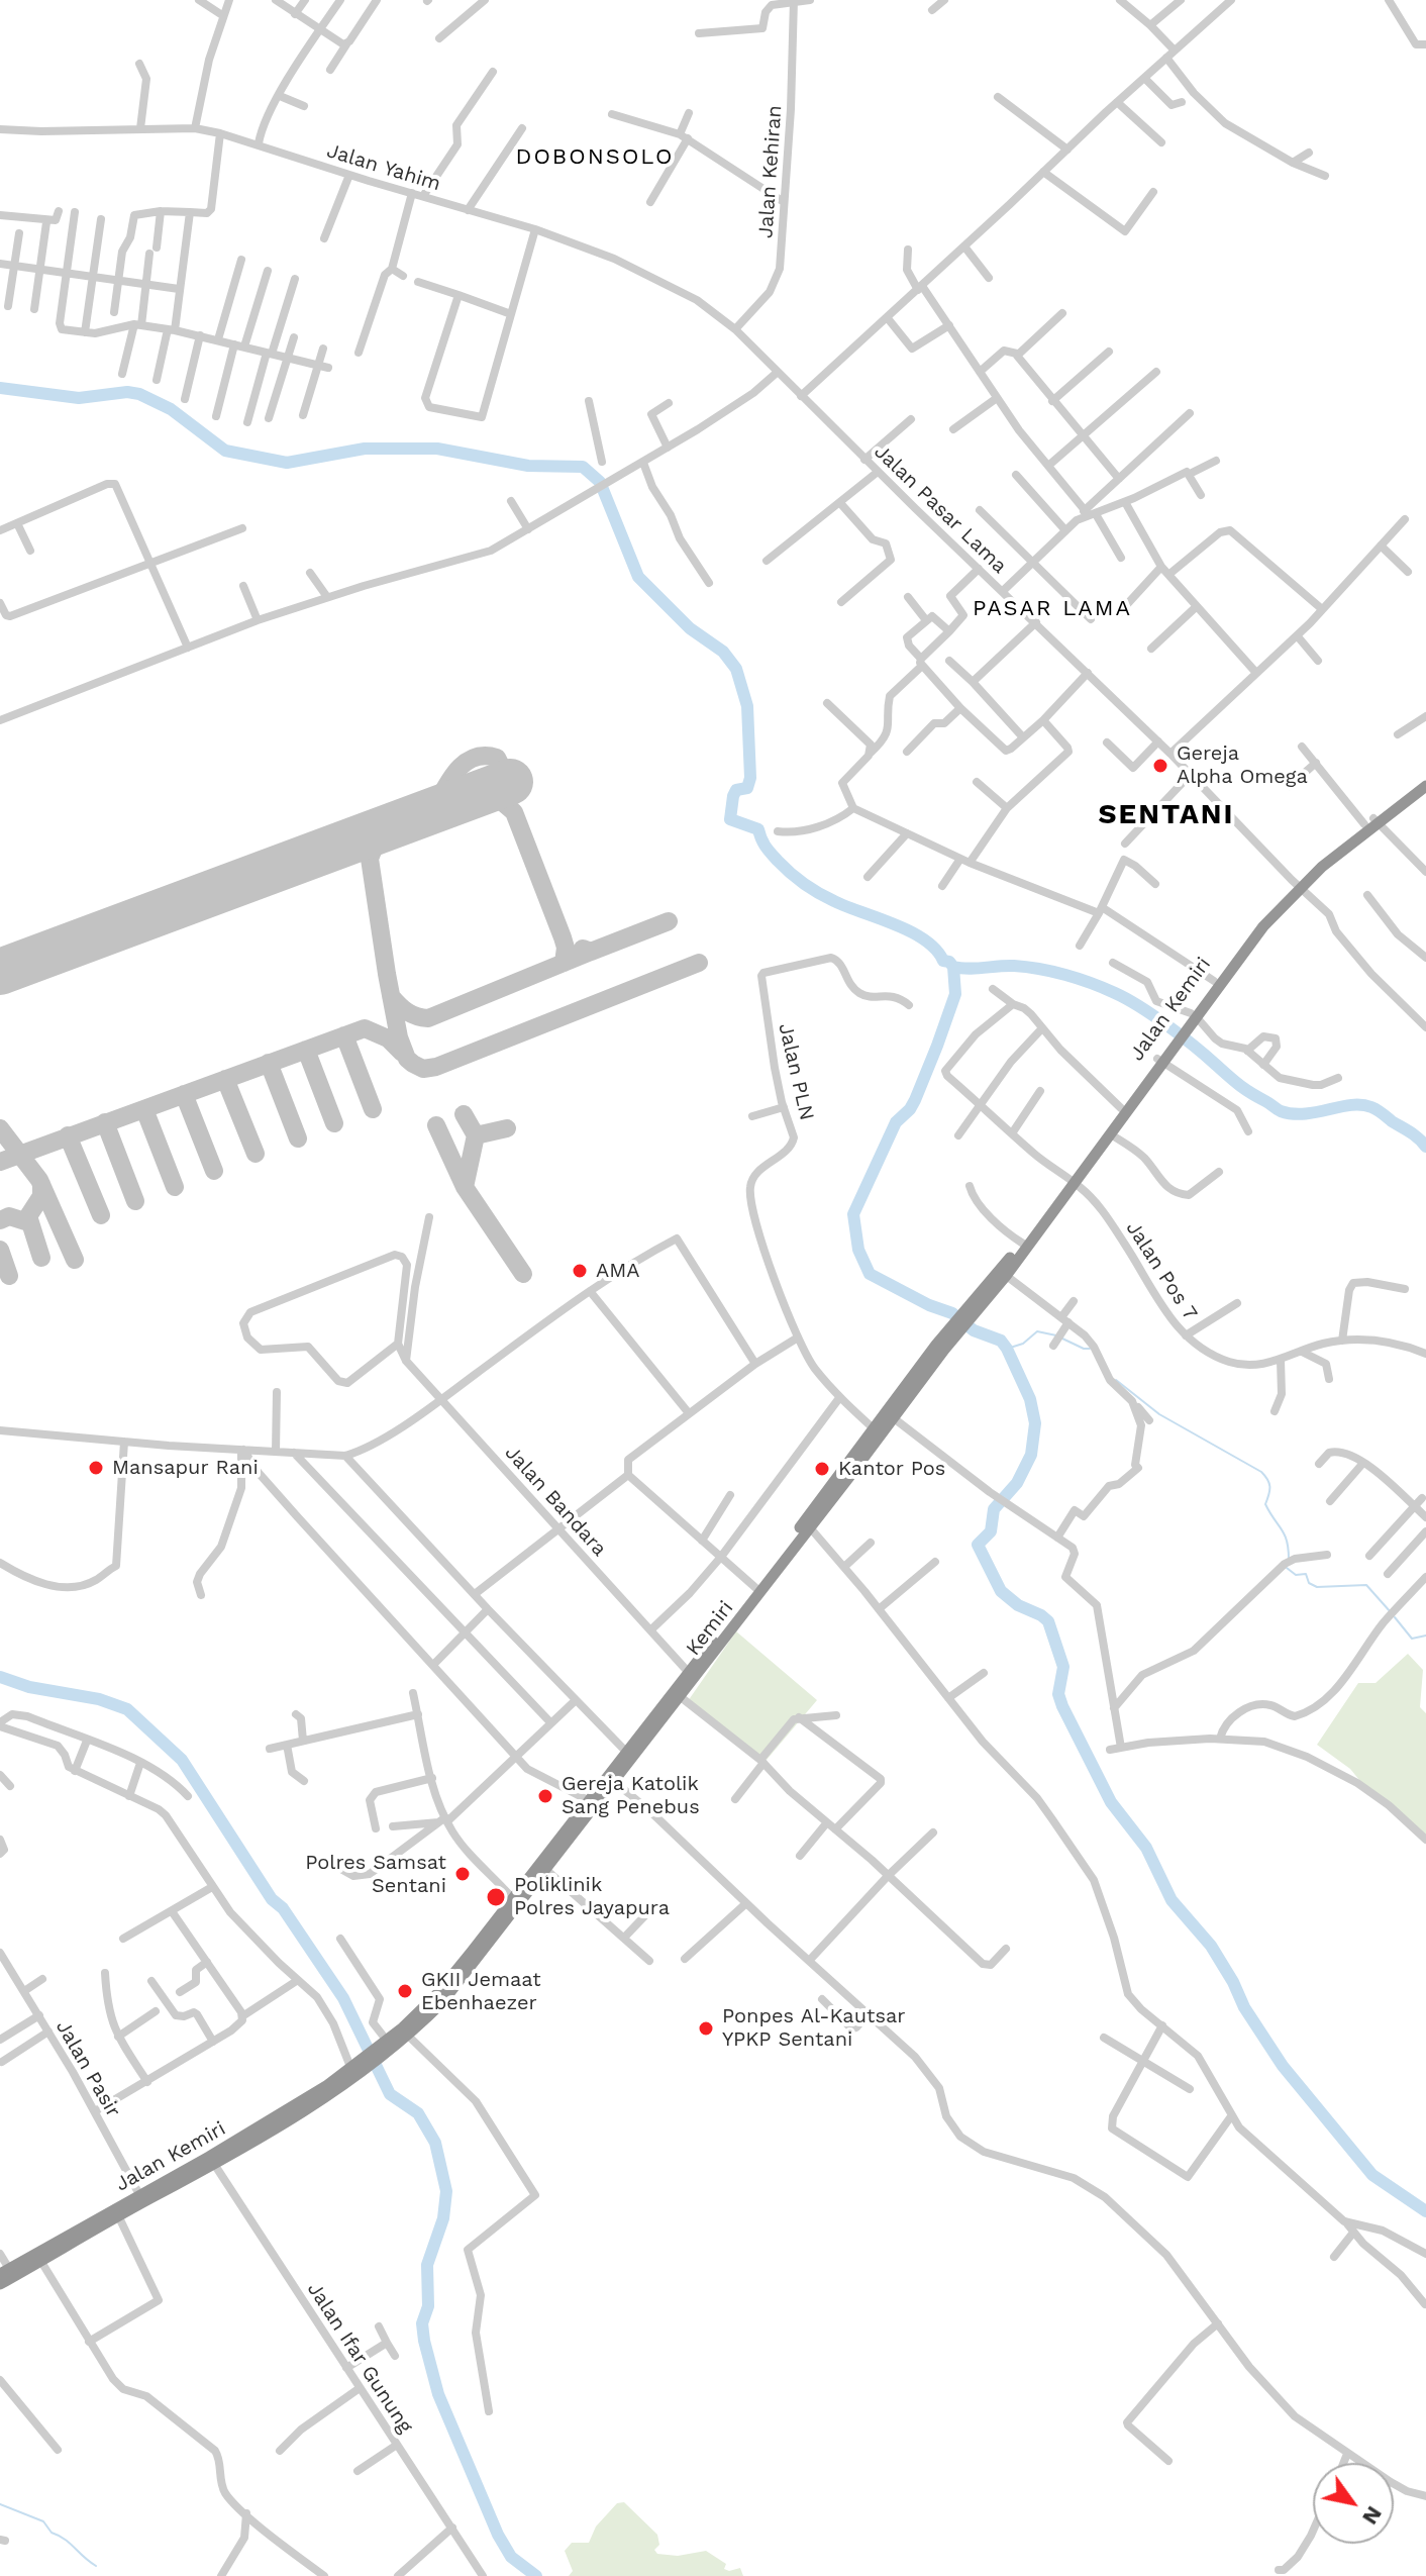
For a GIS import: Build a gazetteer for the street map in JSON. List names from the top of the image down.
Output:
{
  "streets": {
    "highway": ["Jalan Kemiri", "Kemiri"],
    "street": [
      "Jalan Yahim",
      "Jalan Kehiran",
      "Jalan Pasar Lama",
      "Jalan PLN",
      "Jalan Pos 7",
      "Jalan Bandara",
      "Jalan Pasir",
      "Jalan Ifar Gunung"
    ]
  },
  "crossings": [
    ["Jalan Yahim", "Jalan Kehiran"],
    ["Jalan Yahim", "Jalan Pasar Lama"],
    ["Jalan Kehiran", "Jalan Pasar Lama"],
    ["Jalan Pasar Lama", "Jalan Kemiri"],
    ["Jalan Kemiri", "Jalan Pos 7"],
    ["Jalan Kemiri", "Kemiri"],
    ["Jalan Kemiri", "Jalan Pasir"],
    ["Jalan Kemiri", "Jalan Ifar Gunung"],
    ["Jalan PLN", "Kemiri"],
    ["Jalan Bandara", "Kemiri"]
  ],
  "districts": ["DOBONSOLO", "PASAR LAMA", "SENTANI"],
  "places": [
    "Gereja Alpha Omega",
    "AMA",
    "Mansapur Rani",
    "Kantor Pos",
    "Gereja Katolik Sang Penebus",
    "Polres Samsat Sentani",
    "Poliklinik Polres Jayapura",
    "GKII Jemaat Ebenhaezer",
    "Ponpes Al-Kautsar YPKP Sentani"
  ],
  "north": "bottom right"
}
